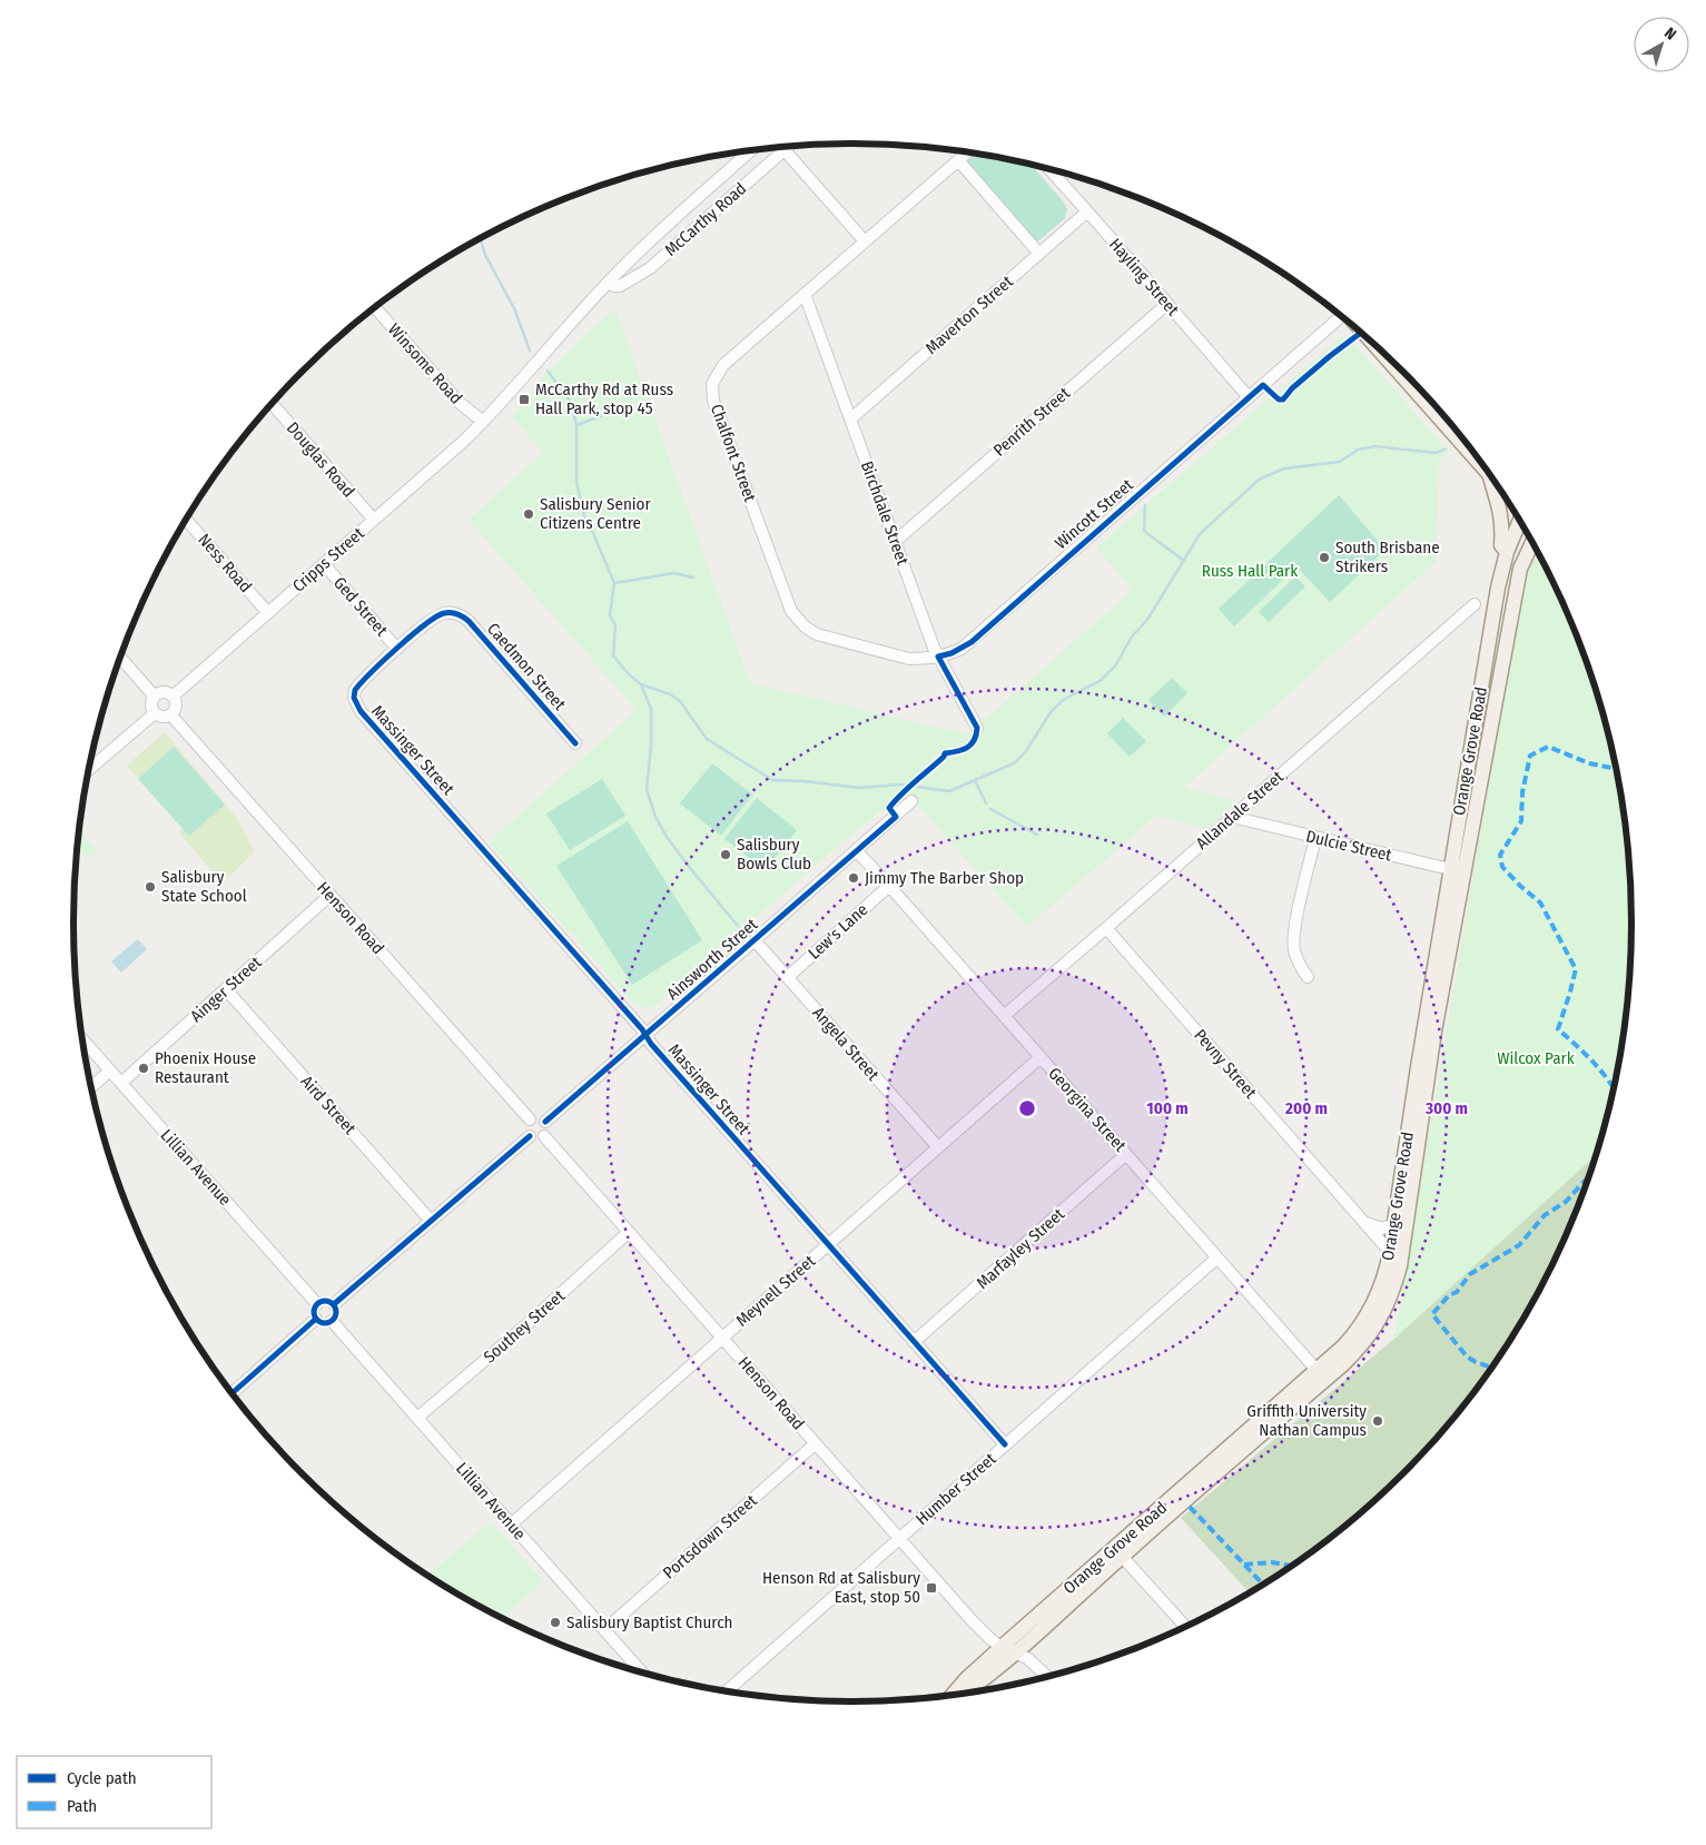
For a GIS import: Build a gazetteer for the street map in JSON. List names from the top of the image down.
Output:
{
  "streets": {
    "main road": ["Orange Grove Road"],
    "street": [
      "McCarthy Road",
      "Hayling Street",
      "Maverton Street",
      "Winsome Road",
      "Penrith Street",
      "Chalfont Street",
      "Douglas Road",
      "Birchdale Street",
      "Wincott Street",
      "Cripps Street",
      "Ness Road",
      "Ged Street",
      "Caedmon Street",
      "Massinger Street",
      "Allandale Street",
      "Dulcie Street",
      "Henson Road",
      "Lew's Lane",
      "Ainsworth Street",
      "Ainger Street",
      "Angela Street",
      "Pevny Street",
      "Aird Street",
      "Georgina Street",
      "Lillian Avenue",
      "Marfayley Street",
      "Meynell Street",
      "Southey Street",
      "Humber Street",
      "Portsdown Street"
    ]
  },
  "crossings": [
    ["McCarthy Road", "Winsome Road"],
    ["McCarthy Road", "Cripps Street"],
    ["Hayling Street", "Maverton Street"],
    ["Hayling Street", "Penrith Street"],
    ["Hayling Street", "Wincott Street"],
    ["Maverton Street", "Birchdale Street"],
    ["Winsome Road", "Cripps Street"],
    ["Penrith Street", "Birchdale Street"],
    ["Chalfont Street", "Birchdale Street"],
    ["Chalfont Street", "Wincott Street"],
    ["Douglas Road", "Cripps Street"],
    ["Birchdale Street", "Wincott Street"],
    ["Cripps Street", "Ness Road"],
    ["Cripps Street", "Ged Street"],
    ["Cripps Street", "Henson Road"],
    ["Ged Street", "Caedmon Street"],
    ["Ged Street", "Massinger Street"],
    ["Caedmon Street", "Massinger Street"],
    ["Massinger Street", "Ainsworth Street"],
    ["Massinger Street", "Marfayley Street"],
    ["Massinger Street", "Meynell Street"],
    ["Massinger Street", "Humber Street"],
    ["Orange Grove Road", "Dulcie Street"],
    ["Orange Grove Road", "Henson Road"],
    ["Orange Grove Road", "Pevny Street"],
    ["Orange Grove Road", "Georgina Street"],
    ["Allandale Street", "Dulcie Street"],
    ["Allandale Street", "Pevny Street"],
    ["Allandale Street", "Georgina Street"],
    ["Henson Road", "Ainsworth Street"],
    ["Henson Road", "Ainger Street"],
    ["Henson Road", "Meynell Street"],
    ["Henson Road", "Southey Street"],
    ["Henson Road", "Humber Street"],
    ["Henson Road", "Portsdown Street"],
    ["Lew's Lane", "Angela Street"],
    ["Lew's Lane", "Georgina Street"],
    ["Ainsworth Street", "Angela Street"],
    ["Ainsworth Street", "Georgina Street"],
    ["Ainger Street", "Aird Street"],
    ["Ainger Street", "Lillian Avenue"],
    ["Angela Street", "Meynell Street"],
    ["Georgina Street", "Marfayley Street"],
    ["Georgina Street", "Meynell Street"],
    ["Georgina Street", "Humber Street"],
    ["Lillian Avenue", "Meynell Street"],
    ["Lillian Avenue", "Southey Street"],
    ["Lillian Avenue", "Portsdown Street"]
  ],
  "parks": ["Russ Hall Park", "Wilcox Park"],
  "places": {
    "transit": ["McCarthy Rd at Russ Hall Park, stop 45", "Henson Rd at Salisbury East, stop 50"],
    "other": [
      "Salisbury Senior Citizens Centre",
      "South Brisbane Strikers",
      "Salisbury Bowls Club",
      "Jimmy The Barber Shop",
      "Salisbury State School",
      "Phoenix House Restaurant",
      "Griffith University Nathan Campus",
      "Salisbury Baptist Church"
    ]
  },
  "legend": ["Cycle path", "Path"],
  "north": "top right",
  "rings": ["100 m", "200 m", "300 m"]
}
